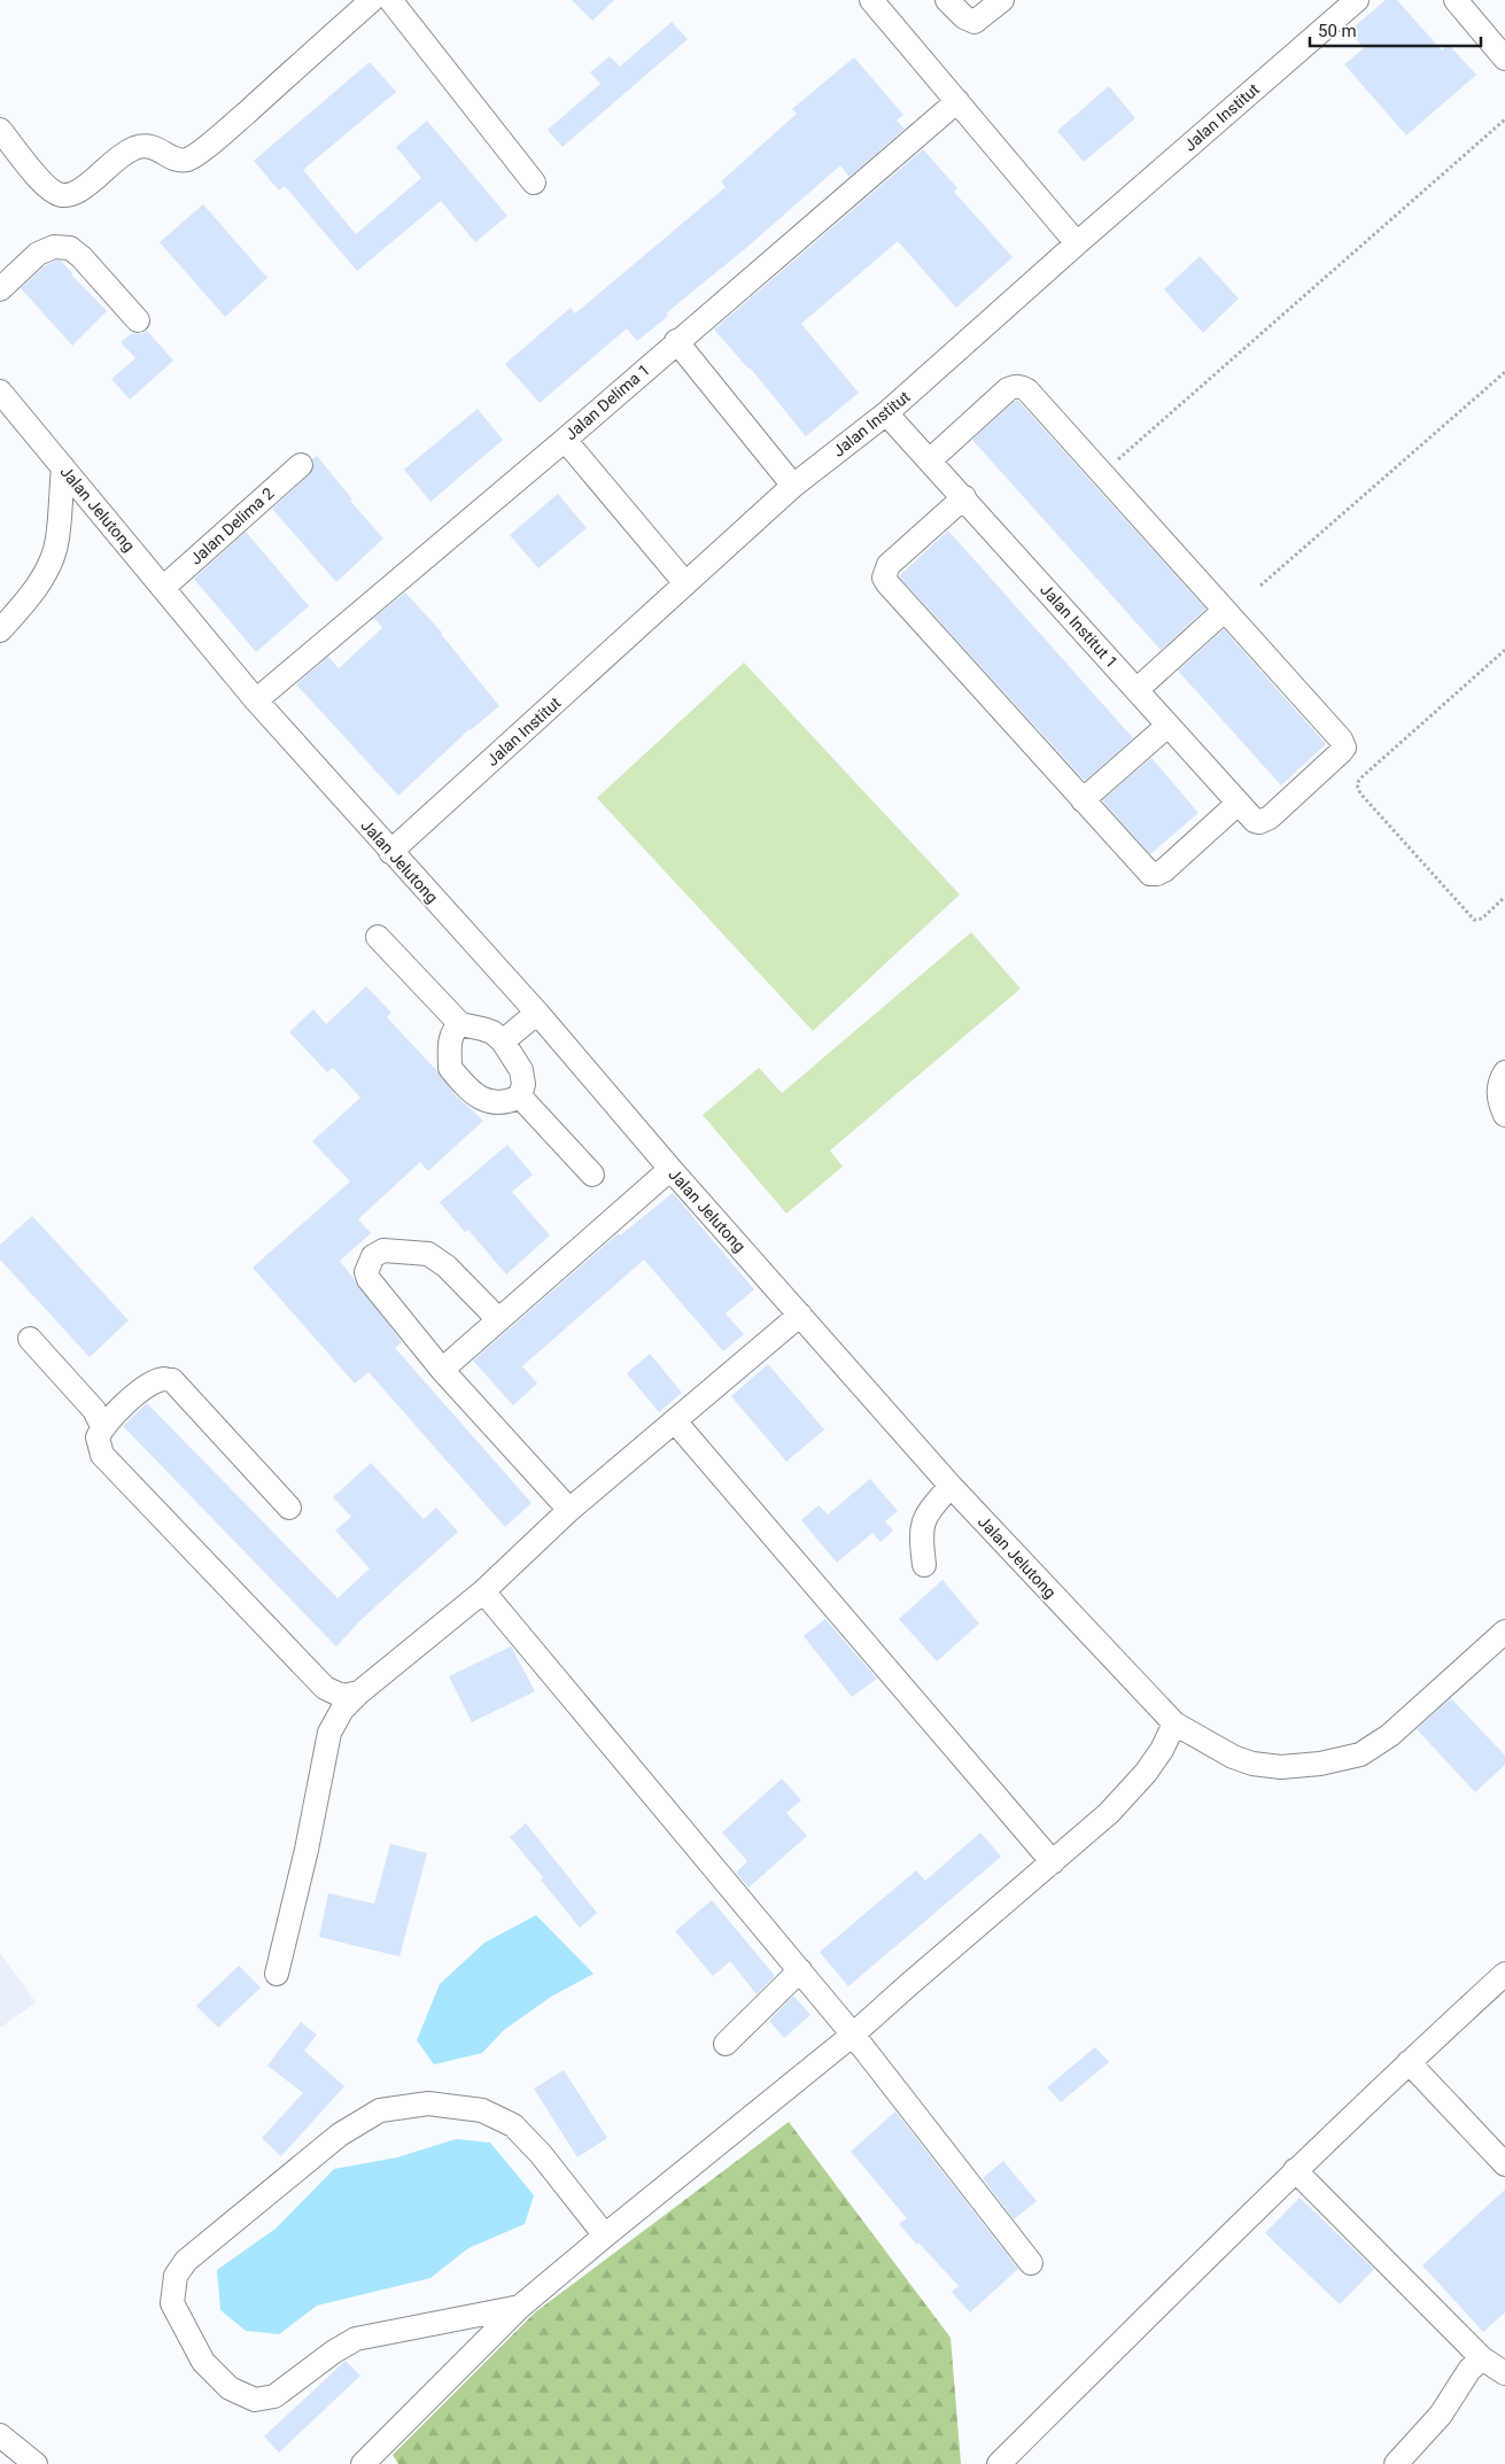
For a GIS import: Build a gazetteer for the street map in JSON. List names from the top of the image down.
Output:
{
  "streets": {
    "street": [
      "Jalan Institut",
      "Jalan Delima 1",
      "Jalan Jelutong",
      "Jalan Delima 2",
      "Jalan Institut 1"
    ]
  },
  "crossings": [
    ["Jalan Institut", "Jalan Jelutong"],
    ["Jalan Institut", "Jalan Institut 1"],
    ["Jalan Delima 1", "Jalan Jelutong"],
    ["Jalan Jelutong", "Jalan Delima 2"]
  ],
  "scale_bar": "50 m"
}
